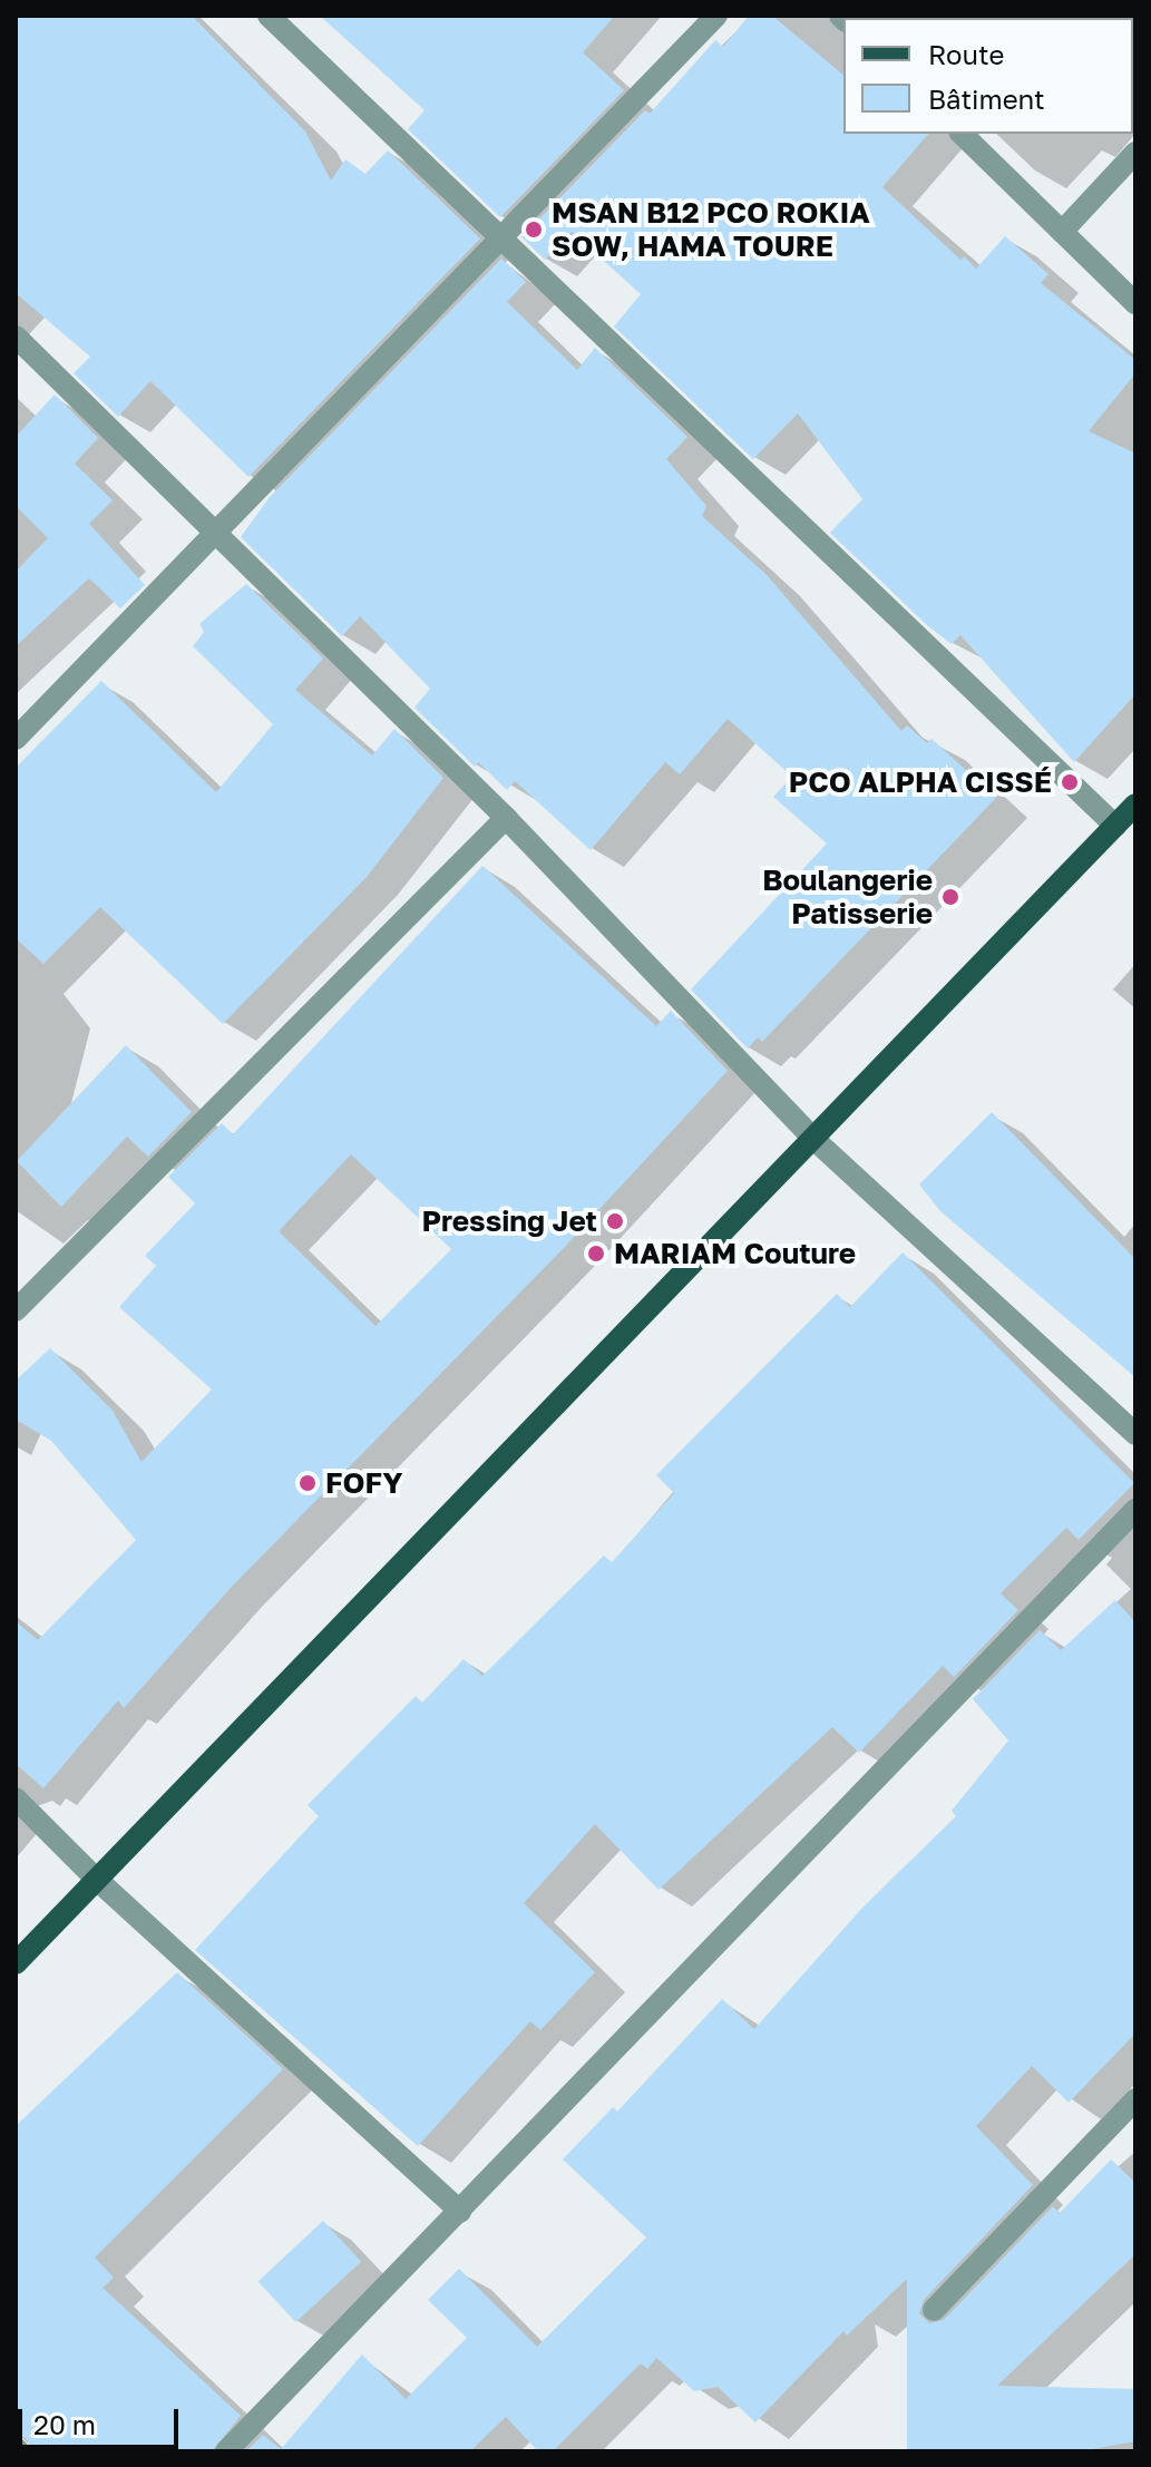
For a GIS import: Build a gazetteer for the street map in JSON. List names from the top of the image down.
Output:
{
  "places": [
    "MSAN B12 PCO ROKIA SOW, HAMA TOURE",
    "PCO ALPHA CISSÉ",
    "Boulangerie Patisserie",
    "Pressing Jet",
    "MARIAM Couture",
    "FOFY"
  ],
  "legend": ["Route", "Bâtiment"],
  "scale_bar": "20 m"
}
